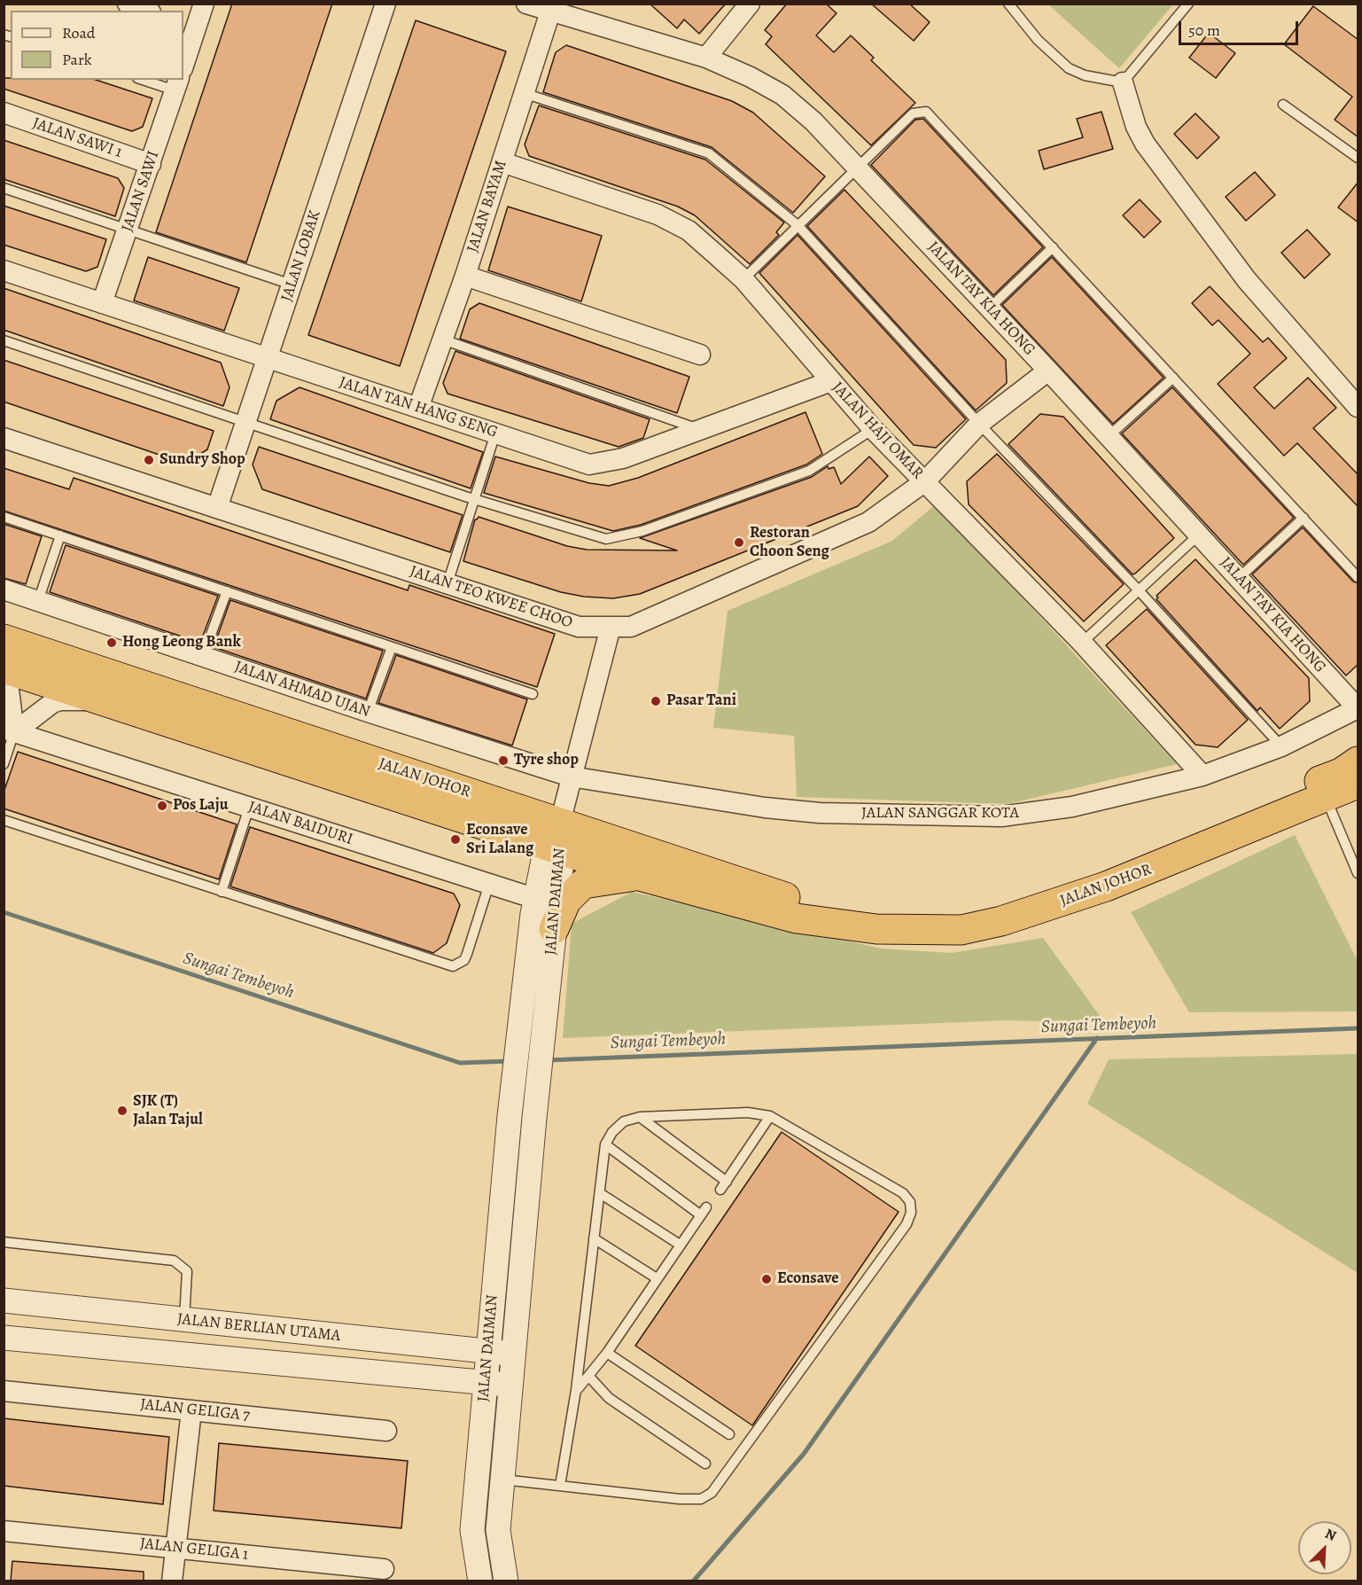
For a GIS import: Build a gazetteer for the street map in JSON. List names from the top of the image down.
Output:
{
  "streets": {
    "highway": ["JALAN JOHOR"],
    "street": [
      "JALAN SAWI 1",
      "JALAN SAWI",
      "JALAN BAYAM",
      "JALAN LOBAK",
      "JALAN TAY KIA HONG",
      "JALAN TAN HANG SENG",
      "JALAN HAJI OMAR",
      "JALAN TEO KWEE CHOO",
      "JALAN AHMAD UJAN",
      "JALAN SANGGAR KOTA",
      "JALAN BAIDURI",
      "JALAN DAIMAN",
      "JALAN BERLIAN UTAMA",
      "JALAN GELIGA 7",
      "JALAN GELIGA 1"
    ]
  },
  "crossings": [
    ["JALAN SAWI 1", "JALAN SAWI"],
    ["JALAN SAWI", "JALAN TAN HANG SENG"],
    ["JALAN BAYAM", "JALAN TAY KIA HONG"],
    ["JALAN BAYAM", "JALAN TAN HANG SENG"],
    ["JALAN BAYAM", "JALAN HAJI OMAR"],
    ["JALAN LOBAK", "JALAN TAN HANG SENG"],
    ["JALAN LOBAK", "JALAN TEO KWEE CHOO"],
    ["JALAN TAY KIA HONG", "JALAN TEO KWEE CHOO"],
    ["JALAN TAY KIA HONG", "JALAN SANGGAR KOTA"],
    ["JALAN TAN HANG SENG", "JALAN HAJI OMAR"],
    ["JALAN HAJI OMAR", "JALAN TEO KWEE CHOO"],
    ["JALAN HAJI OMAR", "JALAN SANGGAR KOTA"],
    ["JALAN AHMAD UJAN", "JALAN SANGGAR KOTA"],
    ["JALAN JOHOR", "JALAN DAIMAN"],
    ["JALAN BAIDURI", "JALAN DAIMAN"],
    ["JALAN DAIMAN", "JALAN BERLIAN UTAMA"]
  ],
  "water": ["Sungai Tembeyoh"],
  "places": [
    "Sundry Shop",
    "Restoran Choon Seng",
    "Hong Leong Bank",
    "Pasar Tani",
    "Tyre shop",
    "Pos Laju",
    "Econsave Sri Lalang",
    "SJK (T) Jalan Tajul",
    "Econsave"
  ],
  "legend": ["Road", "Park"],
  "scale_bar": "50 m",
  "north": "top right"
}
